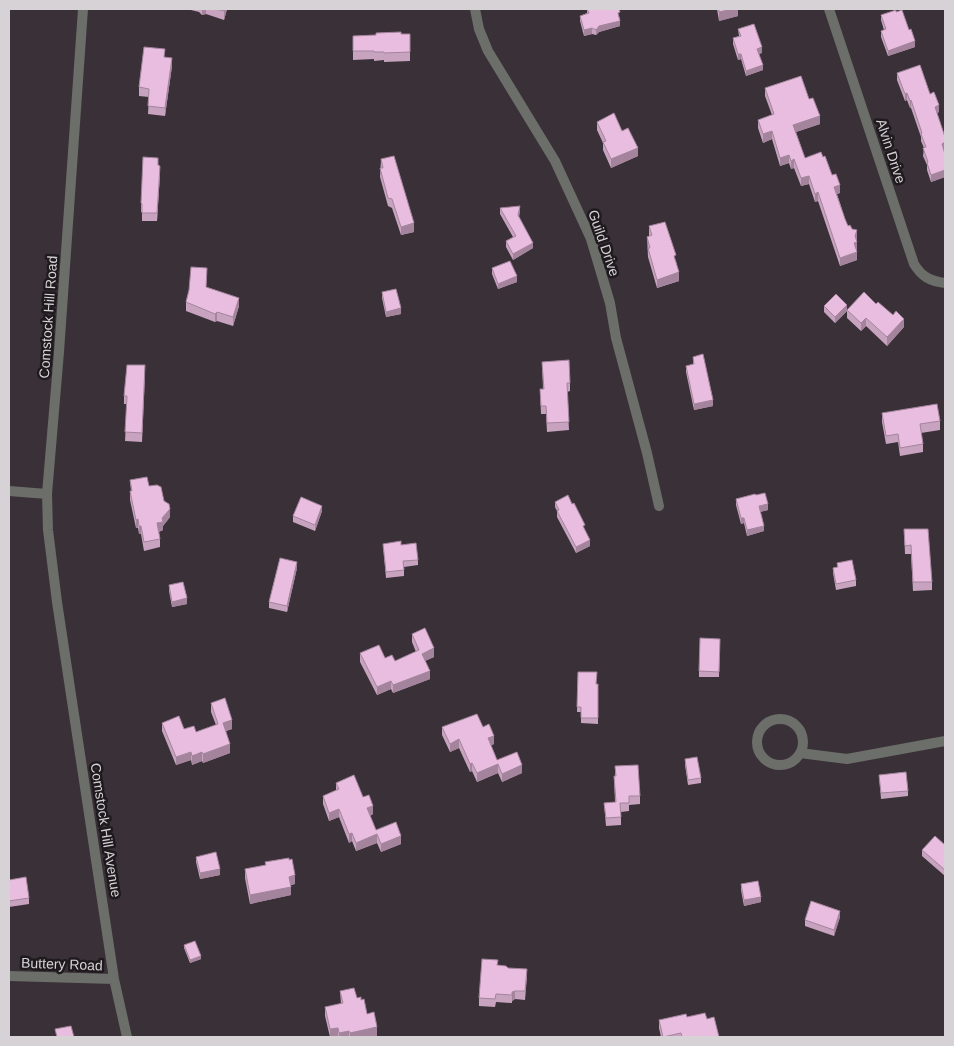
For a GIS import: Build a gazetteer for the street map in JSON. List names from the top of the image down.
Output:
{
  "streets": {
    "street": [
      "Alvin Drive",
      "Guild Drive",
      "Comstock Hill Road",
      "Comstock Hill Avenue",
      "Buttery Road"
    ]
  },
  "crossings": [
    ["Comstock Hill Road", "Comstock Hill Avenue"],
    ["Comstock Hill Avenue", "Buttery Road"]
  ]
}
